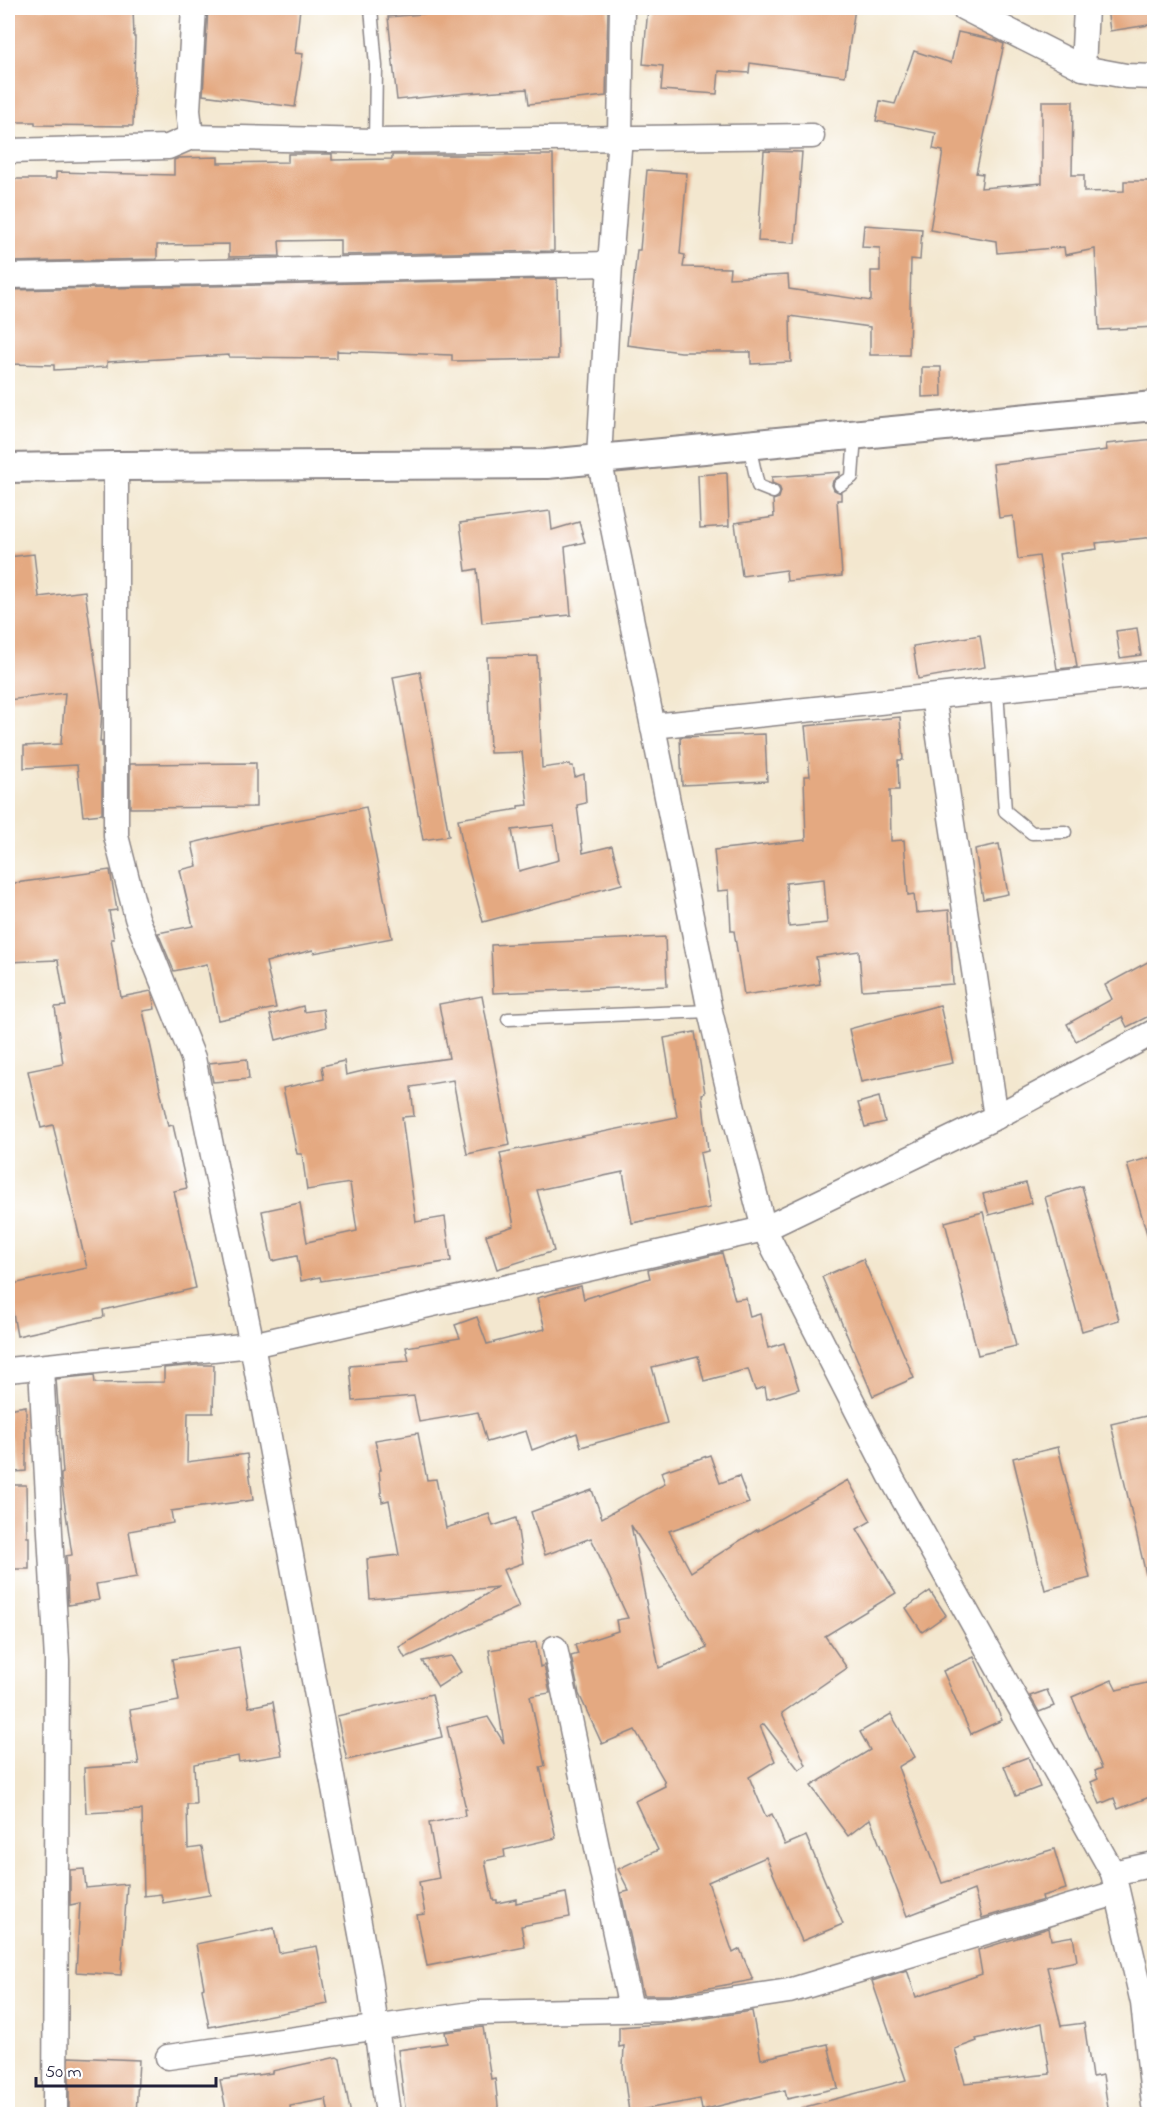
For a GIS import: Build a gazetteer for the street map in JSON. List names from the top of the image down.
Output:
{
  "scale_bar": "50 m"
}
